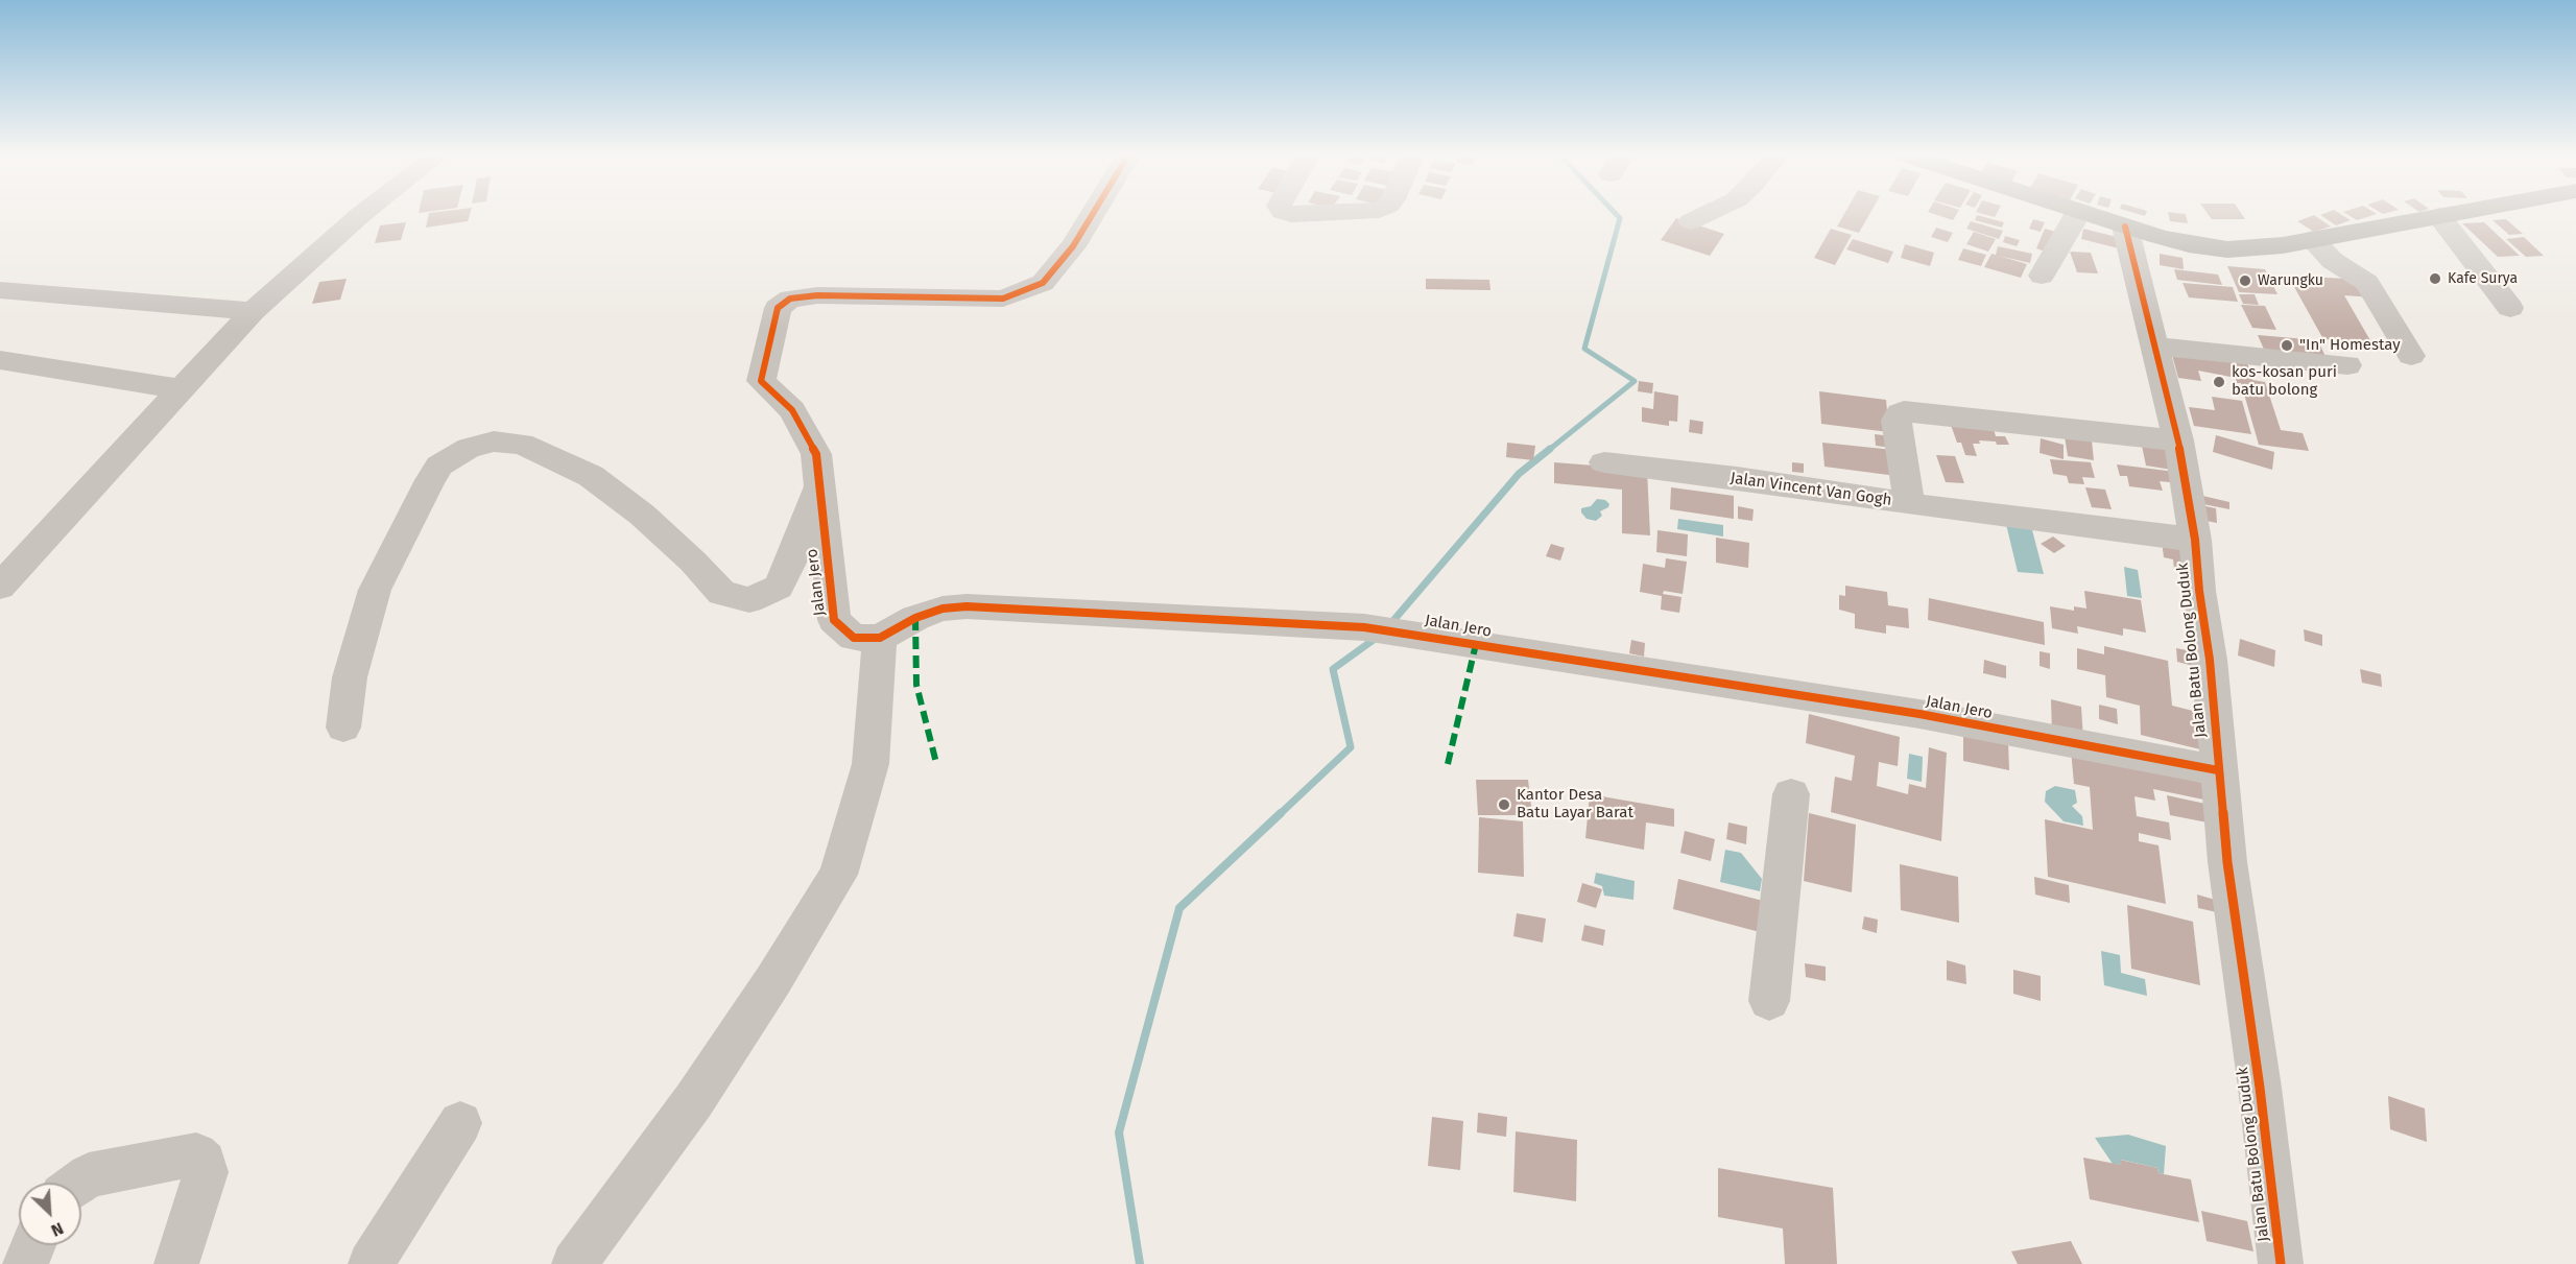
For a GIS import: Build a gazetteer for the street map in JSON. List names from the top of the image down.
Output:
{
  "streets": {
    "street": ["Jalan Vincent Van Gogh", "Jalan Jero", "Jalan Batu Bolong Duduk"]
  },
  "crossings": [
    ["Jalan Vincent Van Gogh", "Jalan Batu Bolong Duduk"],
    ["Jalan Jero", "Jalan Batu Bolong Duduk"]
  ],
  "places": [
    "Kafe Surya",
    "Warungku",
    "\"In\" Homestay",
    "kos-kosan puri batu bolong",
    "Kantor Desa Batu Layar Barat"
  ],
  "north": "bottom right"
}
